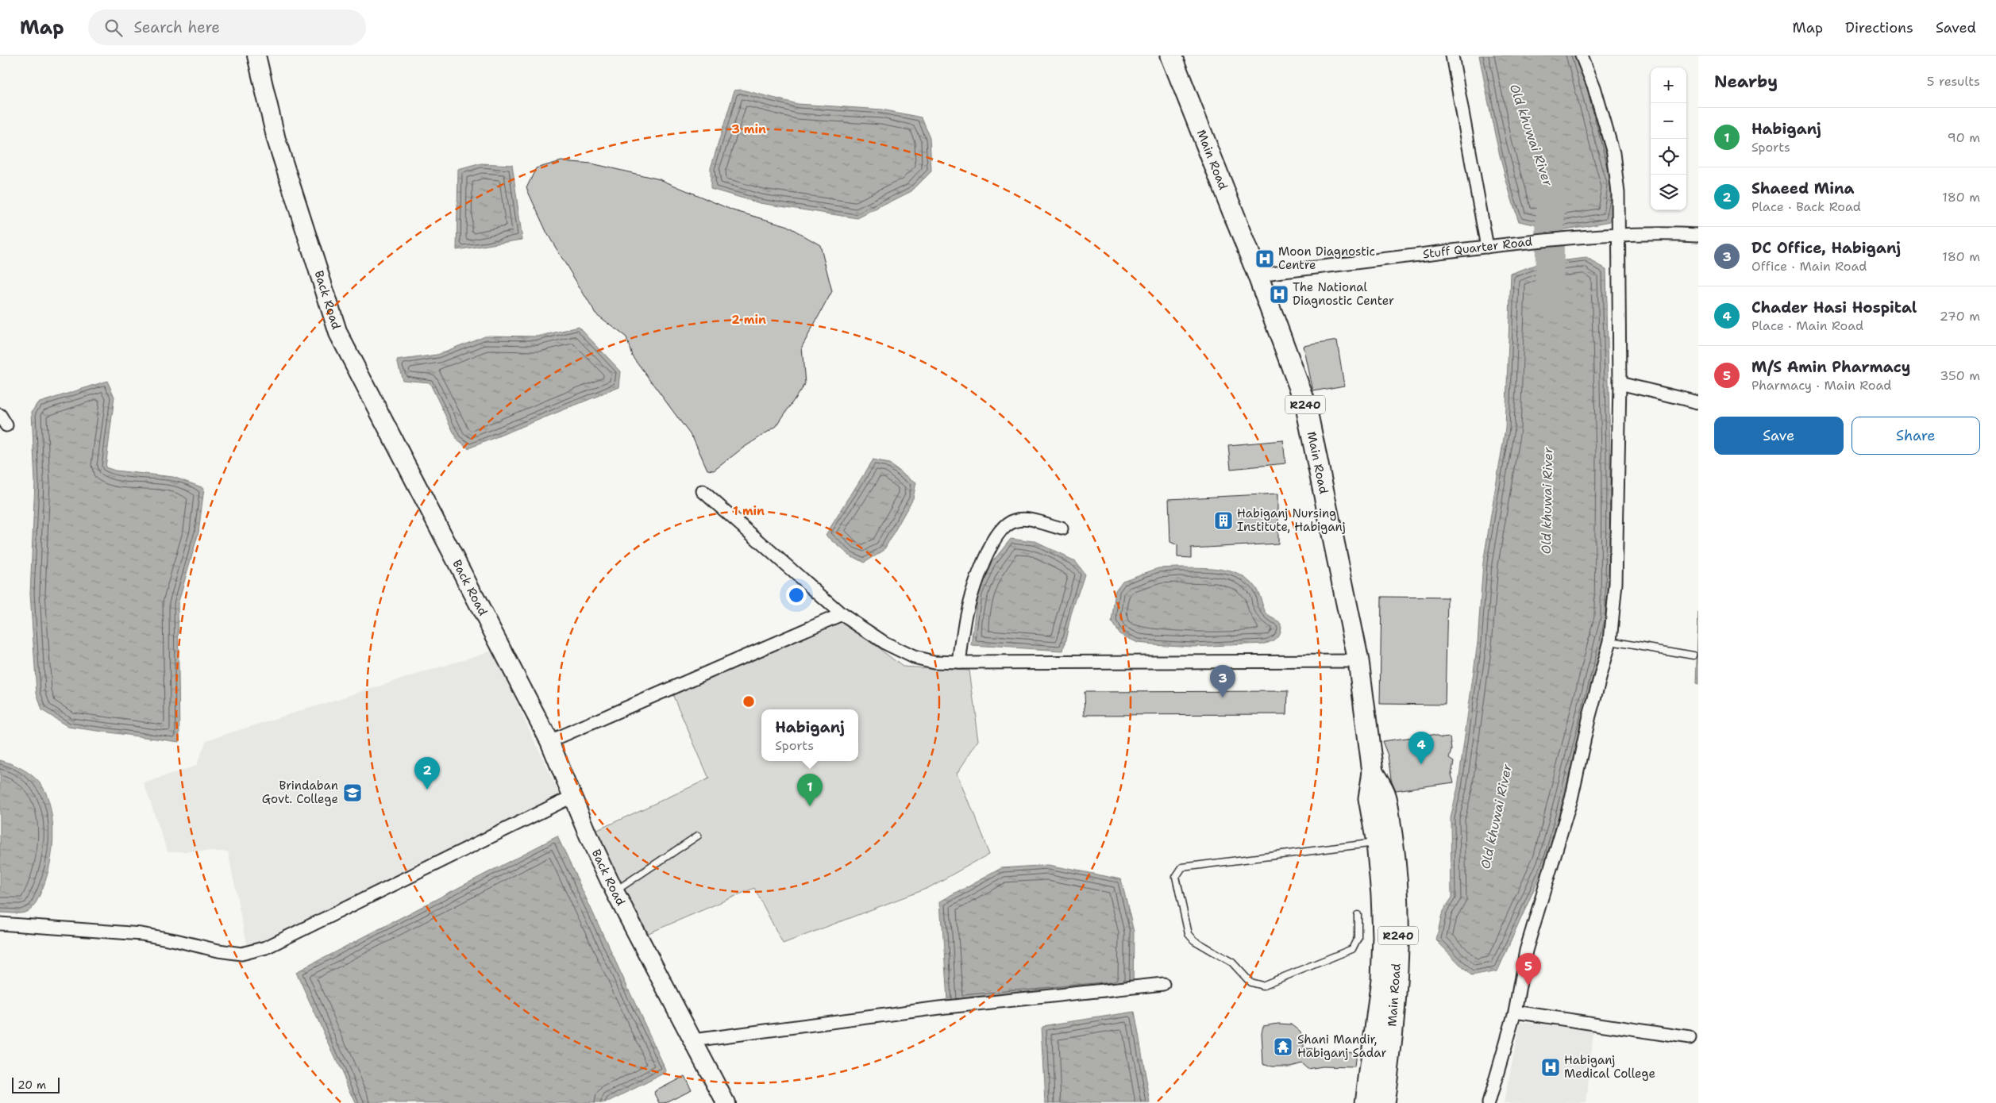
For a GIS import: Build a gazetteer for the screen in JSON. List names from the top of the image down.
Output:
{
  "streets": {
    "main road": ["Main Road", "R240"],
    "street": ["Stuff Quarter Road", "Back Road"]
  },
  "crossings": [
    ["Main Road", "Stuff Quarter Road"]
  ],
  "water": ["Old khuwai River"],
  "places": {
    "hospital": ["Moon Diagnostic Centre", "The National Diagnostic Center", "Habiganj Medical College"],
    "building": ["Habiganj Nursing Institute, Habiganj"],
    "school or university": ["Brindaban Govt. College"],
    "temple": ["Shani Mandir, Habiganj Sadar"]
  },
  "scale_bar": "20 m",
  "page": {
    "header": "Map",
    "search": "Search here",
    "nav": ["Map", "Directions", "Saved"],
    "heading": ["Nearby", "5 results"],
    "map_buttons": ["+", "−"],
    "list": [
      {
        "mark": "1",
        "name": "Habiganj",
        "note": "Sports",
        "value": "90 m"
      },
      {
        "mark": "2",
        "name": "Shaeed Mina",
        "note": "Place · Back Road",
        "value": "180 m"
      },
      {
        "mark": "3",
        "name": "DC Office, Habiganj",
        "note": "Office · Main Road",
        "value": "180 m"
      },
      {
        "mark": "4",
        "name": "Chader Hasi Hospital",
        "note": "Place · Main Road",
        "value": "270 m"
      },
      {
        "mark": "5",
        "name": "M/S Amin Pharmacy",
        "note": "Pharmacy · Main Road",
        "value": "350 m"
      }
    ],
    "buttons": ["Save", "Share"],
    "pins": [
      "3",
      "4",
      "2",
      "1",
      "5"
    ],
    "popup": ["Habiganj", "Sports"],
    "scale": "20 m"
  },
  "rings": ["3 min", "2 min", "1 min"]
}
